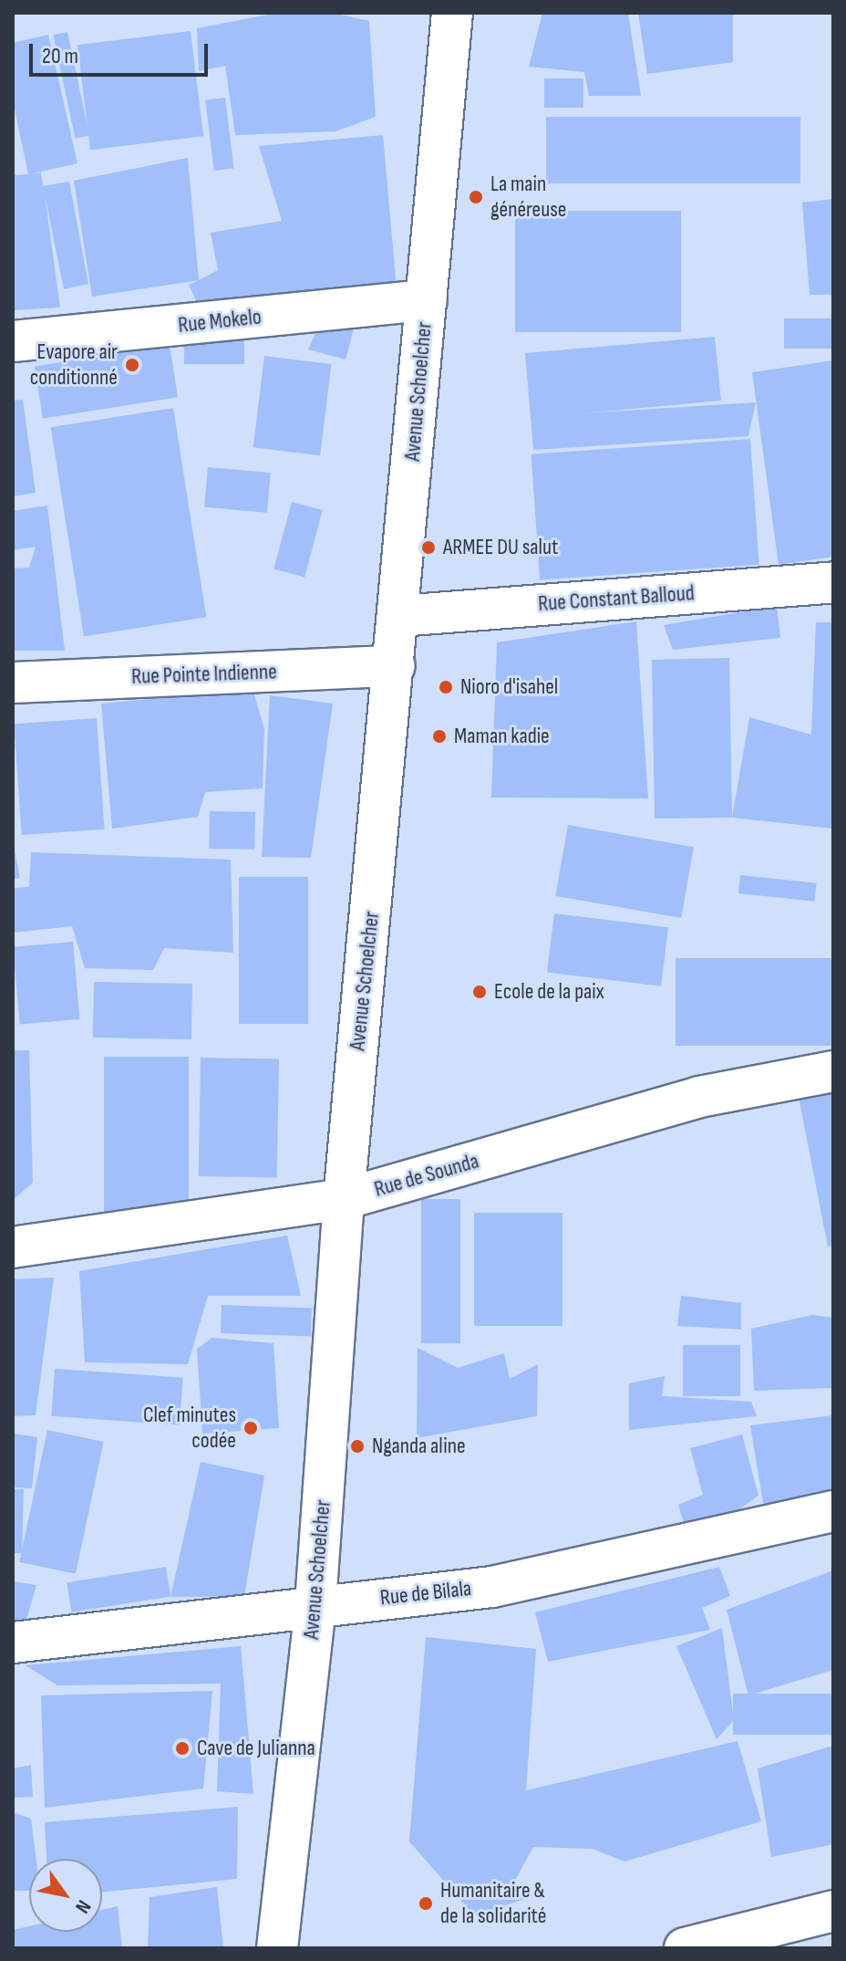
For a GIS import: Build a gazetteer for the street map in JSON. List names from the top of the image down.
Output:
{
  "streets": {
    "street": [
      "Rue Mokelo",
      "Avenue Schoelcher",
      "Rue Constant Balloud",
      "Rue Pointe Indienne",
      "Rue de Sounda",
      "Rue de Bilala"
    ]
  },
  "crossings": [
    ["Rue Mokelo", "Avenue Schoelcher"],
    ["Avenue Schoelcher", "Rue Constant Balloud"],
    ["Avenue Schoelcher", "Rue Pointe Indienne"],
    ["Avenue Schoelcher", "Rue de Sounda"],
    ["Avenue Schoelcher", "Rue de Bilala"]
  ],
  "places": [
    "La main généreuse",
    "Evapore air conditionné",
    "ARMEE DU salut",
    "Nioro d'isahel",
    "Maman kadie",
    "Ecole de la paix",
    "Clef minutes codée",
    "Nganda aline",
    "Cave de Julianna",
    "Humanitaire & de la solidarité"
  ],
  "scale_bar": "20 m",
  "north": "bottom right"
}
